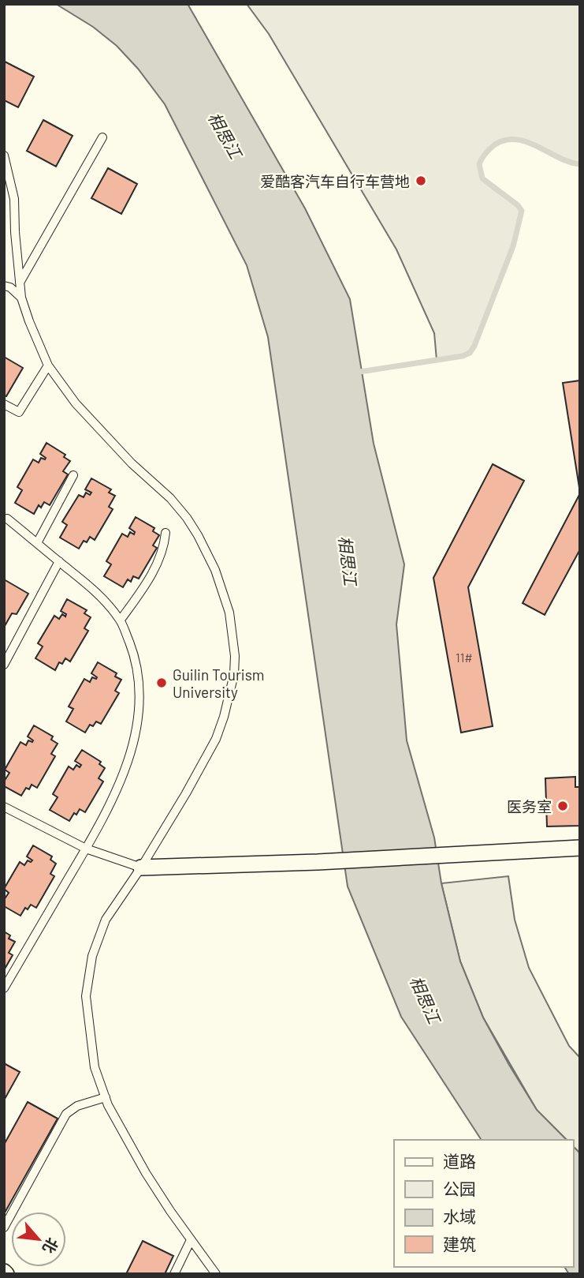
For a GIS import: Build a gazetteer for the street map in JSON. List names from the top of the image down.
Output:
{
  "water": ["相思江"],
  "places": ["爱酷客汽车自行车营地", "Guilin Tourism University", "医务室"],
  "house_numbers": ["11#"],
  "legend": [
    "道路",
    "公园",
    "水域",
    "建筑"
  ],
  "north": "bottom right"
}
